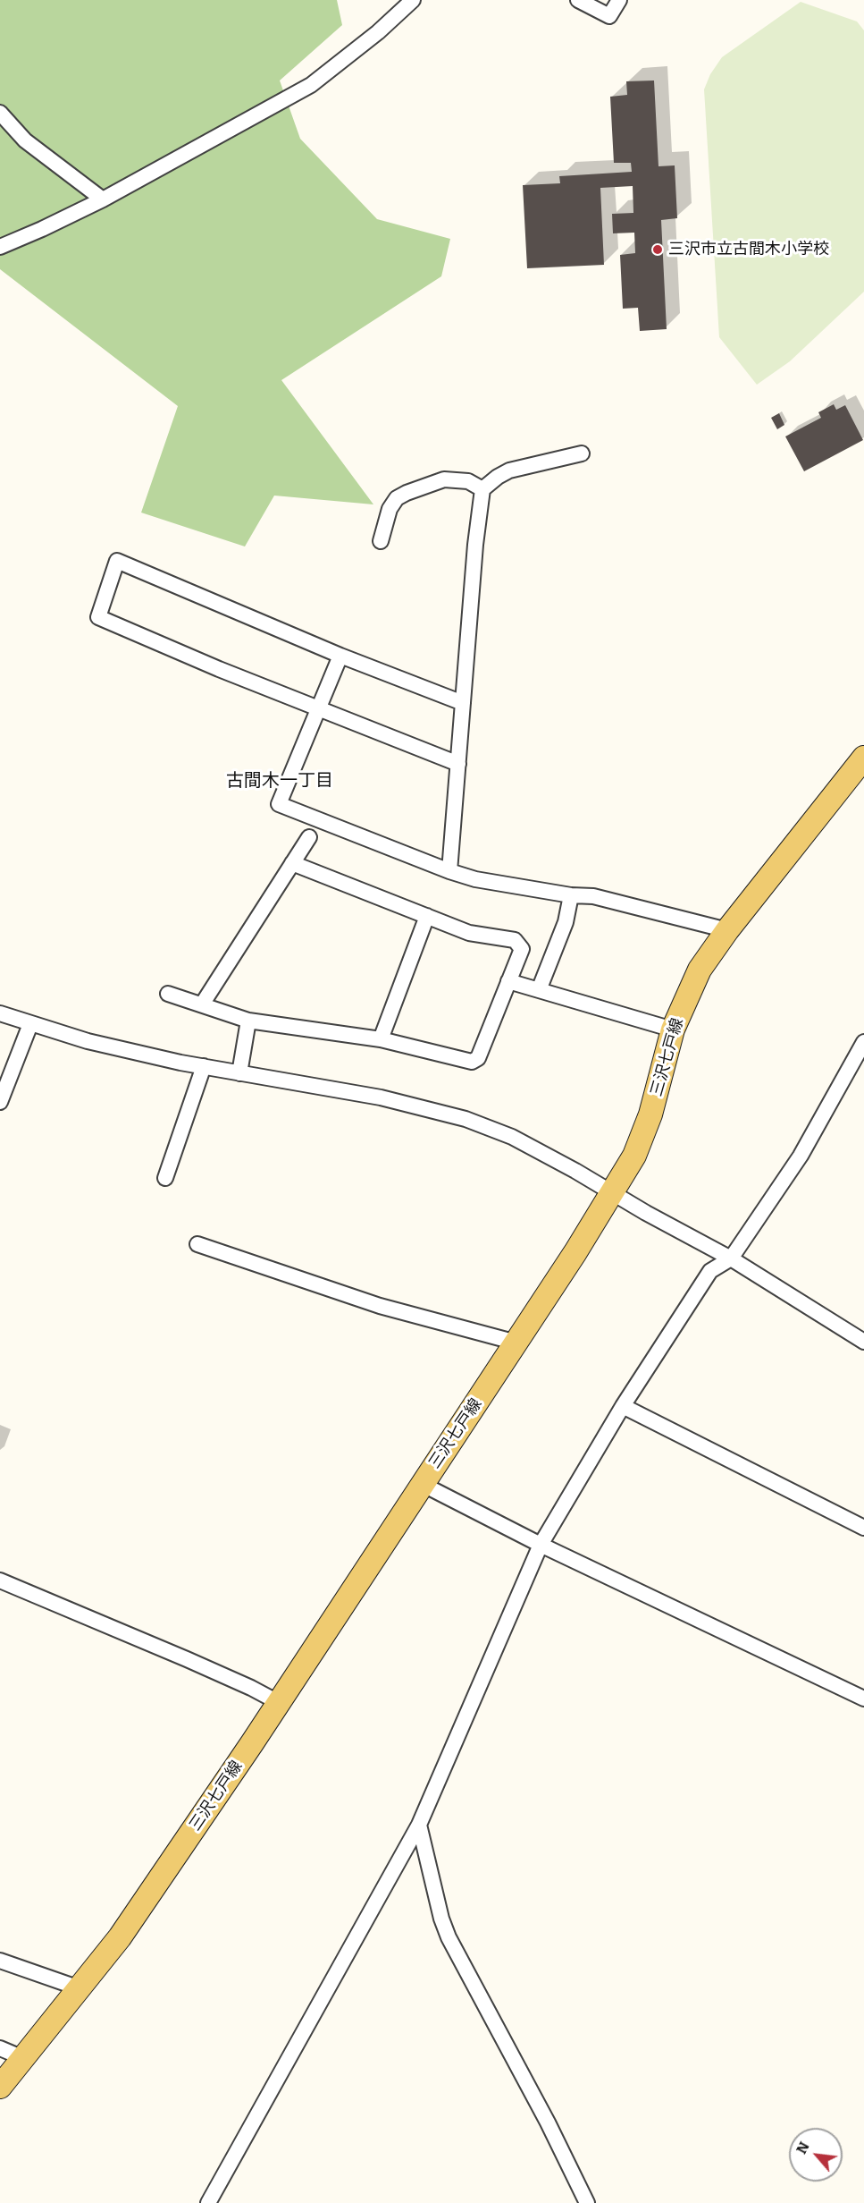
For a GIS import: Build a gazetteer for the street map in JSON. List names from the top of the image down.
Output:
{
  "streets": {
    "main road": ["三沢七戸線"]
  },
  "districts": ["古間木一丁目"],
  "places": ["三沢市立古間木小学校"],
  "north": "top left"
}
